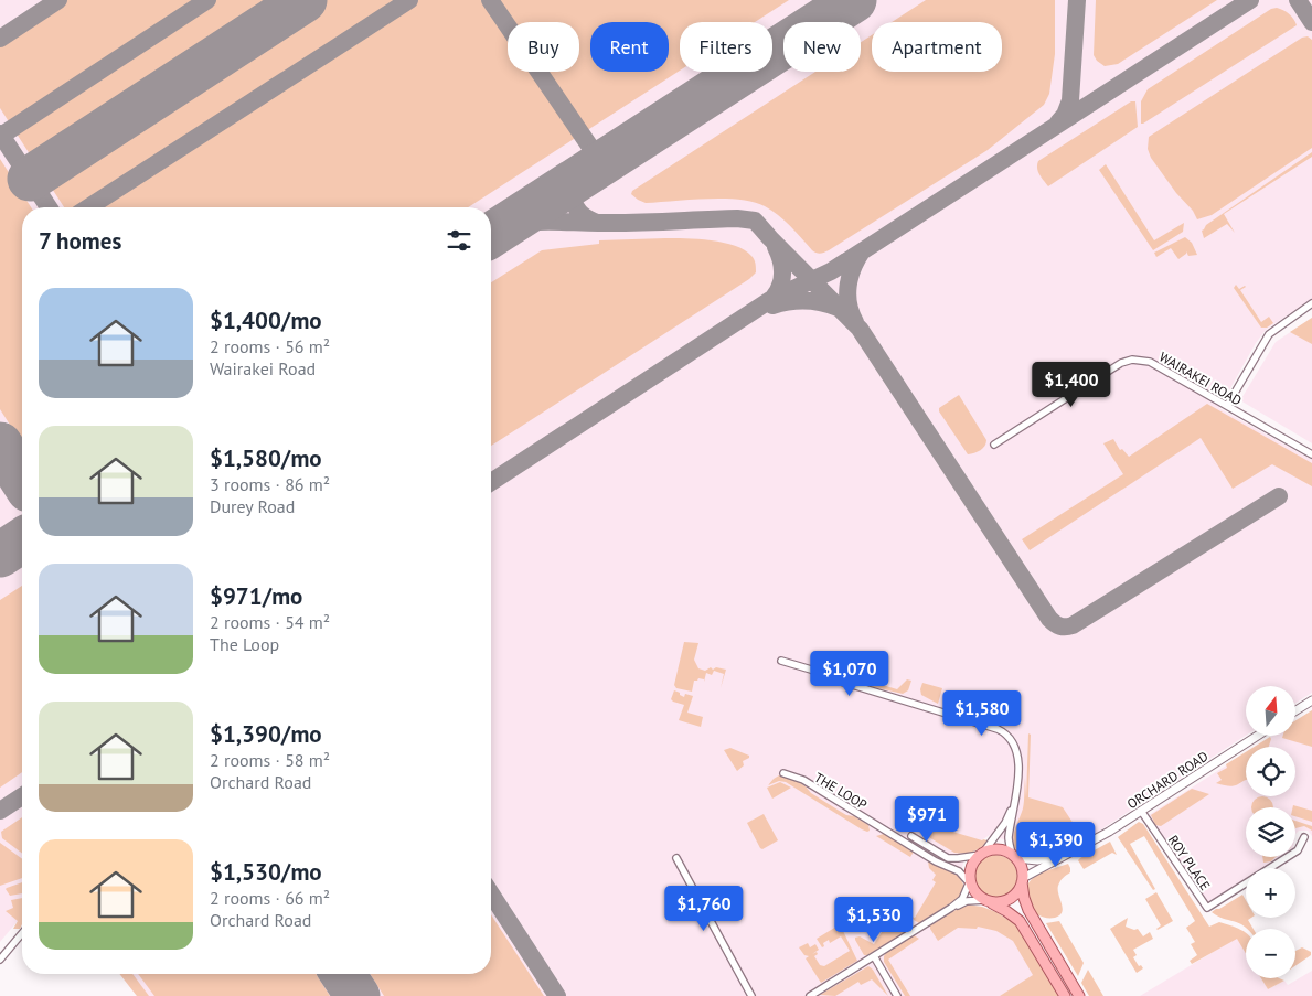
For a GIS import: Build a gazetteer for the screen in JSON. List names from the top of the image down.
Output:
{
  "streets": {
    "street": [
      "WAIRAKEI ROAD",
      "ORCHARD ROAD",
      "THE LOOP",
      "ROY PLACE"
    ]
  },
  "crossings": [
    ["ORCHARD ROAD", "THE LOOP"],
    ["ORCHARD ROAD", "ROY PLACE"]
  ],
  "north": "top",
  "page": {
    "chip": [
      "Buy",
      "Rent",
      "Filters",
      "New",
      "Apartment"
    ],
    "heading": "7 homes",
    "list": [
      {
        "name": "$1,400/mo",
        "note": "2 rooms · 56 m² · Wairakei Road"
      },
      {
        "name": "$1,580/mo",
        "note": "3 rooms · 86 m² · Durey Road"
      },
      {
        "name": "$971/mo",
        "note": "2 rooms · 54 m² · The Loop"
      },
      {
        "name": "$1,390/mo",
        "note": "2 rooms · 58 m² · Orchard Road"
      },
      {
        "name": "$1,530/mo",
        "note": "2 rooms · 66 m² · Orchard Road"
      }
    ],
    "price": [
      "$1,400",
      "$1,070",
      "$1,580",
      "$971",
      "$1,390",
      "$1,760",
      "$1,530"
    ],
    "map_buttons": ["+", "−"]
  }
}
